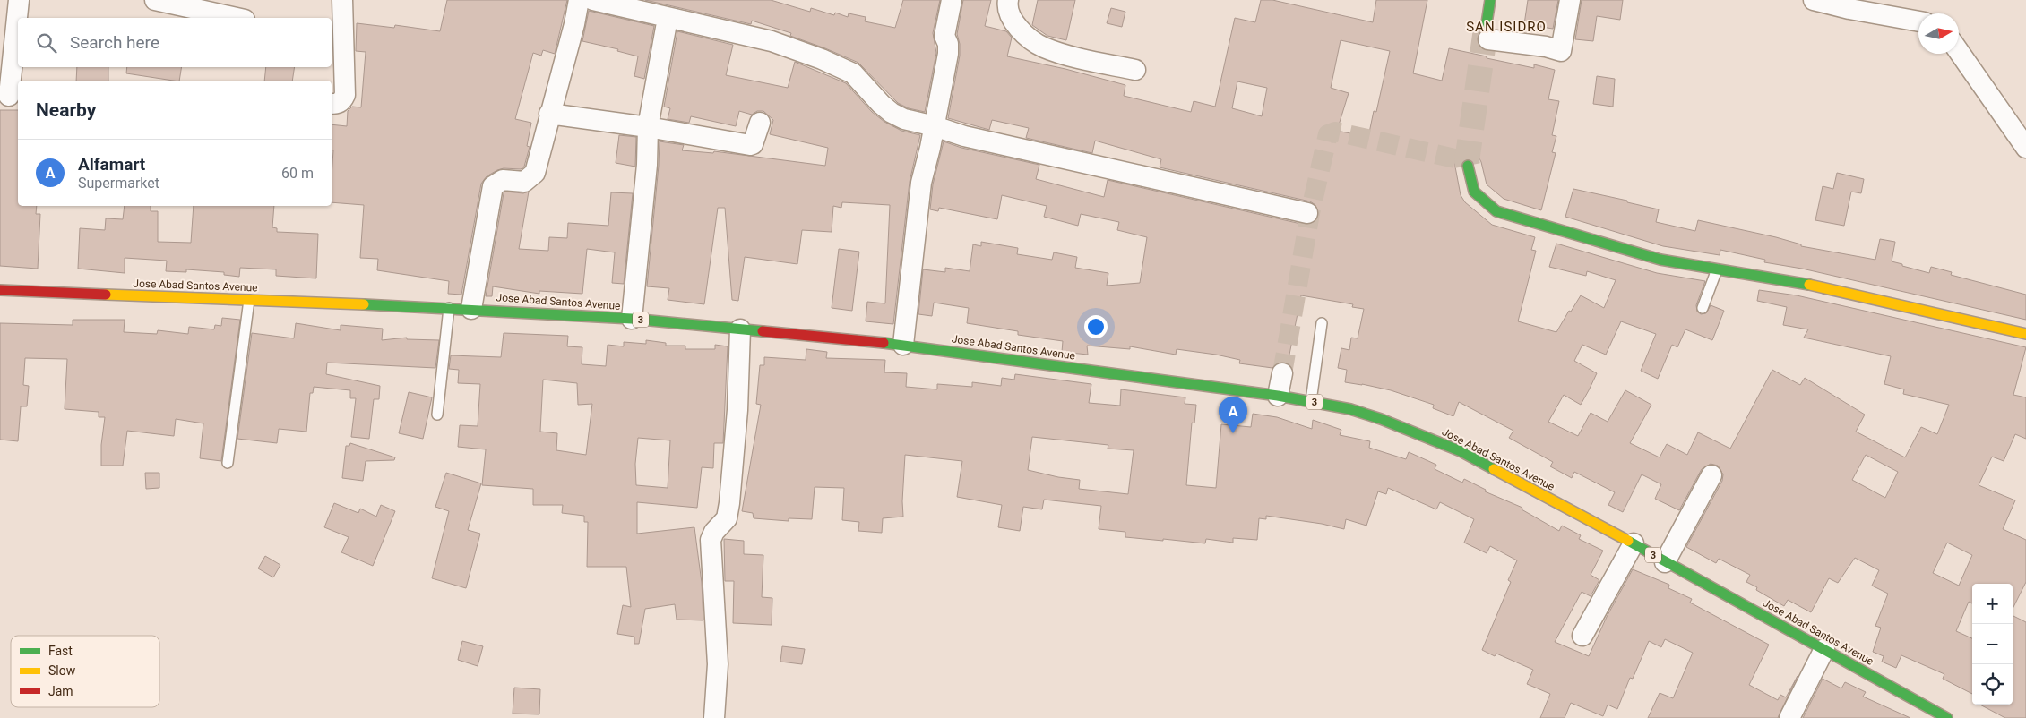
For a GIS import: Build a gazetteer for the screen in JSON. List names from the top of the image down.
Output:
{
  "streets": {
    "main road": ["Jose Abad Santos Avenue", "3"]
  },
  "districts": ["SAN ISIDRO"],
  "legend": ["Fast", "Slow", "Jam"],
  "north": "right",
  "page": {
    "search": "Search here",
    "heading": "Nearby",
    "list": [
      {
        "mark": "A",
        "name": "Alfamart",
        "note": "Supermarket",
        "value": "60 m"
      }
    ],
    "pins": "A",
    "map_buttons": ["+", "−"]
  }
}
